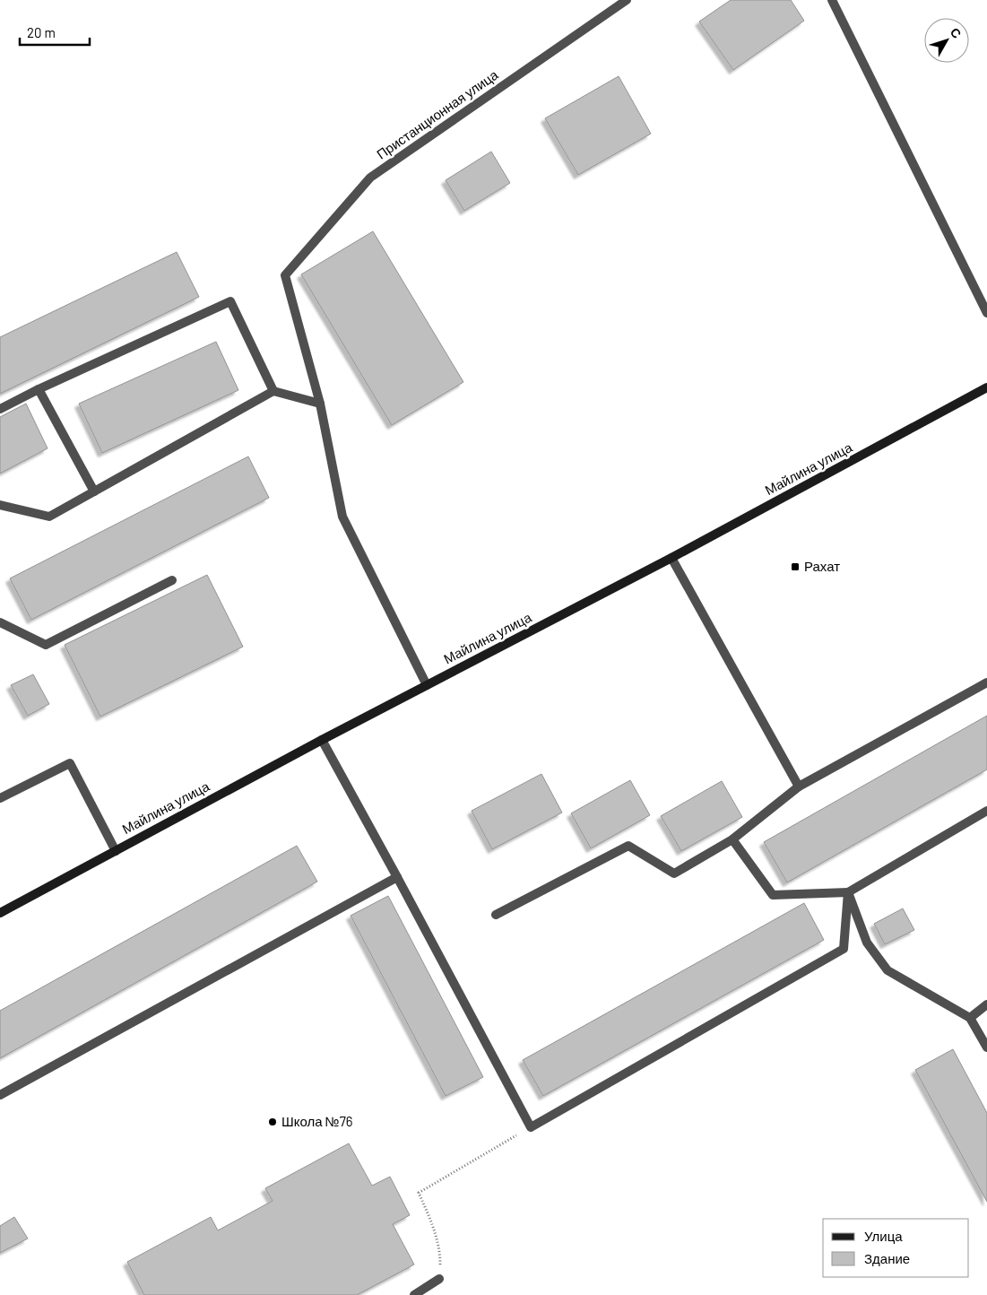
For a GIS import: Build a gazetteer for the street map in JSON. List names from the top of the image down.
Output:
{
  "streets": {
    "main road": ["Майлина улица"],
    "lane": ["Пристанционная улица"]
  },
  "places": {
    "transit": ["Рахат"],
    "other": ["Школа №76"]
  },
  "legend": ["Улица", "Здание"],
  "scale_bar": "20 m",
  "north": "top right"
}
